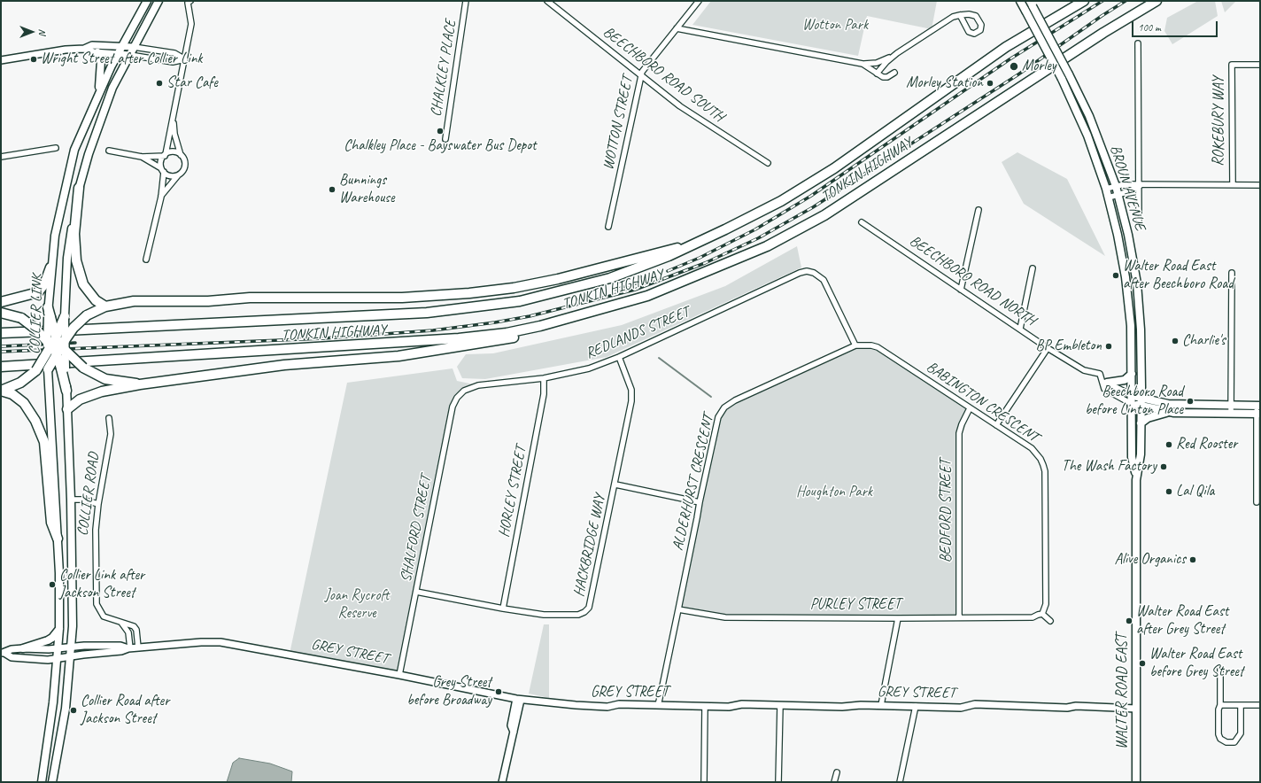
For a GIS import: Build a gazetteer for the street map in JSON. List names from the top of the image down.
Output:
{
  "streets": {
    "highway": ["TONKIN HIGHWAY"],
    "main road": [
      "BROUN AVENUE",
      "BEECHBORO ROAD NORTH",
      "COLLIER LINK",
      "WALTER ROAD EAST"
    ],
    "street": [
      "CHALKLEY PLACE",
      "BEECHBORO ROAD SOUTH",
      "ROKEBURY WAY",
      "WOTTON STREET",
      "REDLANDS STREET",
      "BABINGTON CRESCENT",
      "ALDERHURST CRESCENT",
      "HORLEY STREET",
      "COLLIER ROAD",
      "BEDFORD STREET",
      "SHALFORD STREET",
      "HACKBRIDGE WAY",
      "PURLEY STREET",
      "GREY STREET"
    ]
  },
  "crossings": [
    ["BEECHBORO ROAD SOUTH", "WOTTON STREET"],
    ["BROUN AVENUE", "BEECHBORO ROAD NORTH"],
    ["BROUN AVENUE", "WALTER ROAD EAST"],
    ["BEECHBORO ROAD NORTH", "WALTER ROAD EAST"],
    ["COLLIER LINK", "GREY STREET"],
    ["REDLANDS STREET", "BABINGTON CRESCENT"],
    ["REDLANDS STREET", "ALDERHURST CRESCENT"],
    ["REDLANDS STREET", "HORLEY STREET"],
    ["REDLANDS STREET", "SHALFORD STREET"],
    ["REDLANDS STREET", "HACKBRIDGE WAY"],
    ["BABINGTON CRESCENT", "ALDERHURST CRESCENT"],
    ["BABINGTON CRESCENT", "BEDFORD STREET"],
    ["BABINGTON CRESCENT", "PURLEY STREET"],
    ["ALDERHURST CRESCENT", "PURLEY STREET"],
    ["ALDERHURST CRESCENT", "GREY STREET"],
    ["HORLEY STREET", "HACKBRIDGE WAY"],
    ["COLLIER ROAD", "GREY STREET"],
    ["BEDFORD STREET", "PURLEY STREET"],
    ["SHALFORD STREET", "HACKBRIDGE WAY"],
    ["SHALFORD STREET", "GREY STREET"],
    ["GREY STREET", "WALTER ROAD EAST"]
  ],
  "parks": ["Wotton Park", "Houghton Park", "Joan Rycroft Reserve"],
  "places": [
    "Wright Street after Collier Link",
    "Morley",
    "Star Cafe",
    "Morley Station",
    "Chalkley Place - Bayswater Bus Depot",
    "Bunnings Warehouse",
    "Walter Road East after Beechboro Road",
    "Charlie's",
    "BP Embleton",
    "Beechboro Road before Linton Place",
    "Red Rooster",
    "The Wash Factory",
    "Lal Qila",
    "Alive Organics",
    "Collier Link after Jackson Street",
    "Walter Road East after Grey Street",
    "Walter Road East before Grey Street",
    "Grey Street before Broadway",
    "Collier Road after Jackson Street"
  ],
  "scale_bar": "100 m",
  "north": "right"
}
